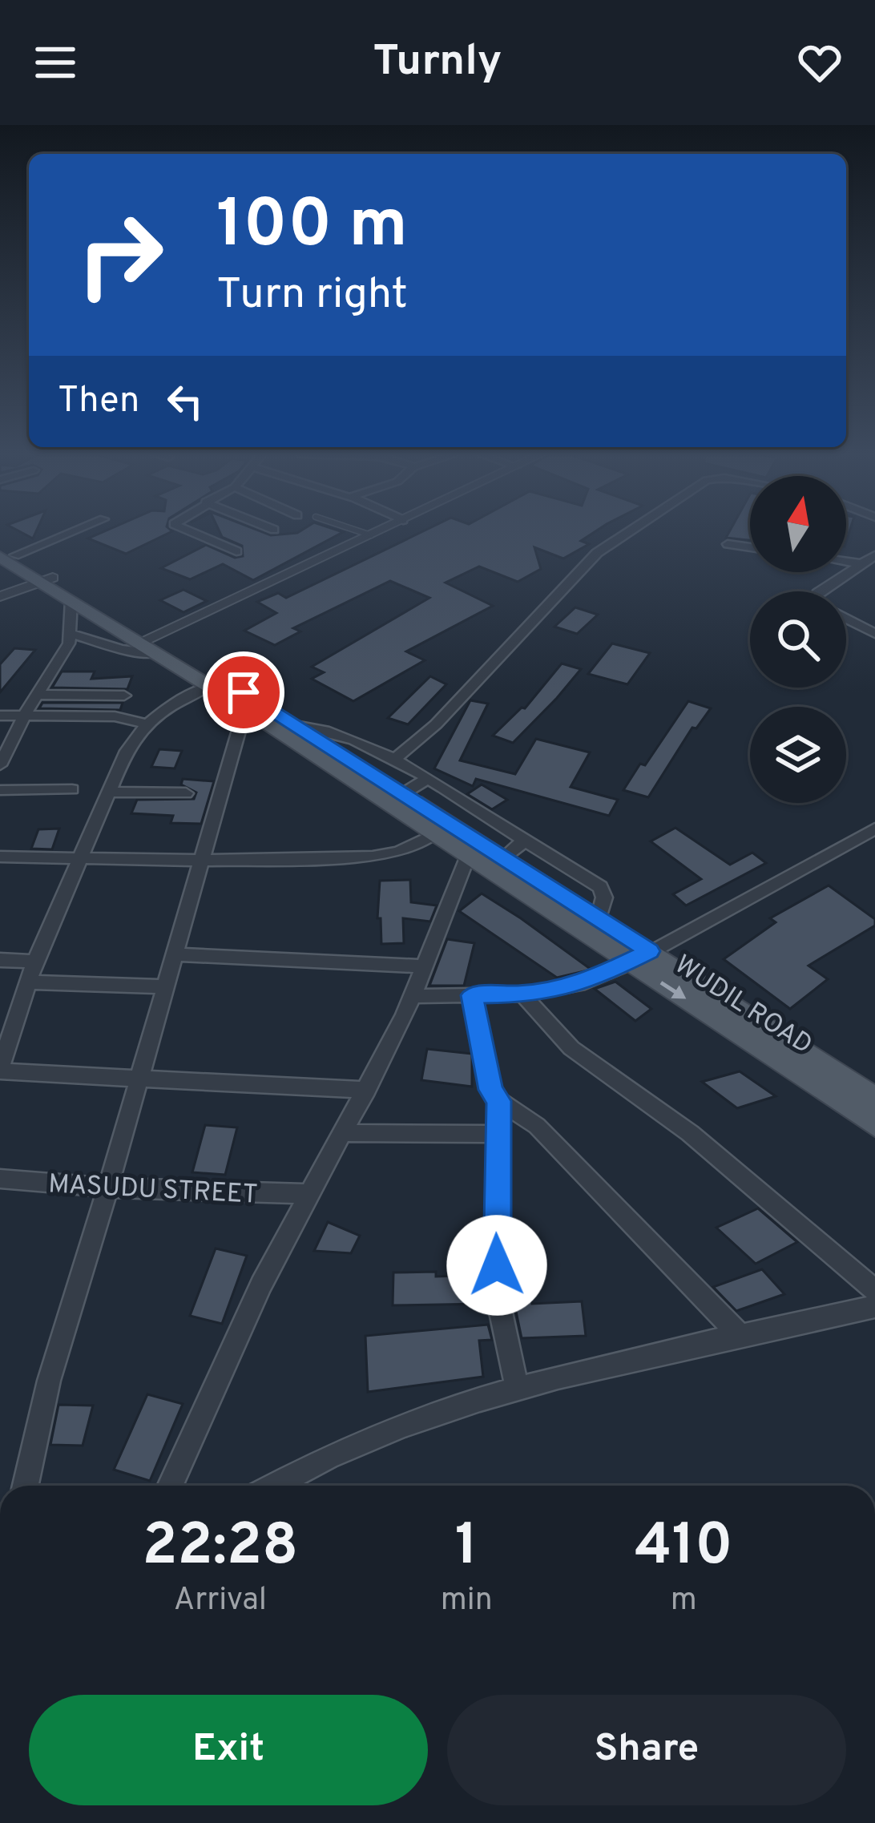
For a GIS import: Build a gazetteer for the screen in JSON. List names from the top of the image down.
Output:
{
  "streets": {
    "main road": ["WUDIL ROAD"],
    "street": ["MASUDU STREET"]
  },
  "north": "top",
  "page": {
    "header": "Turnly",
    "turn": ["100 m", "Turn right"],
    "then": "Then",
    "eta": [
      "22:28",
      "Arrival",
      "1",
      "min",
      "410",
      "m"
    ],
    "buttons": ["Exit", "Share"]
  }
}
